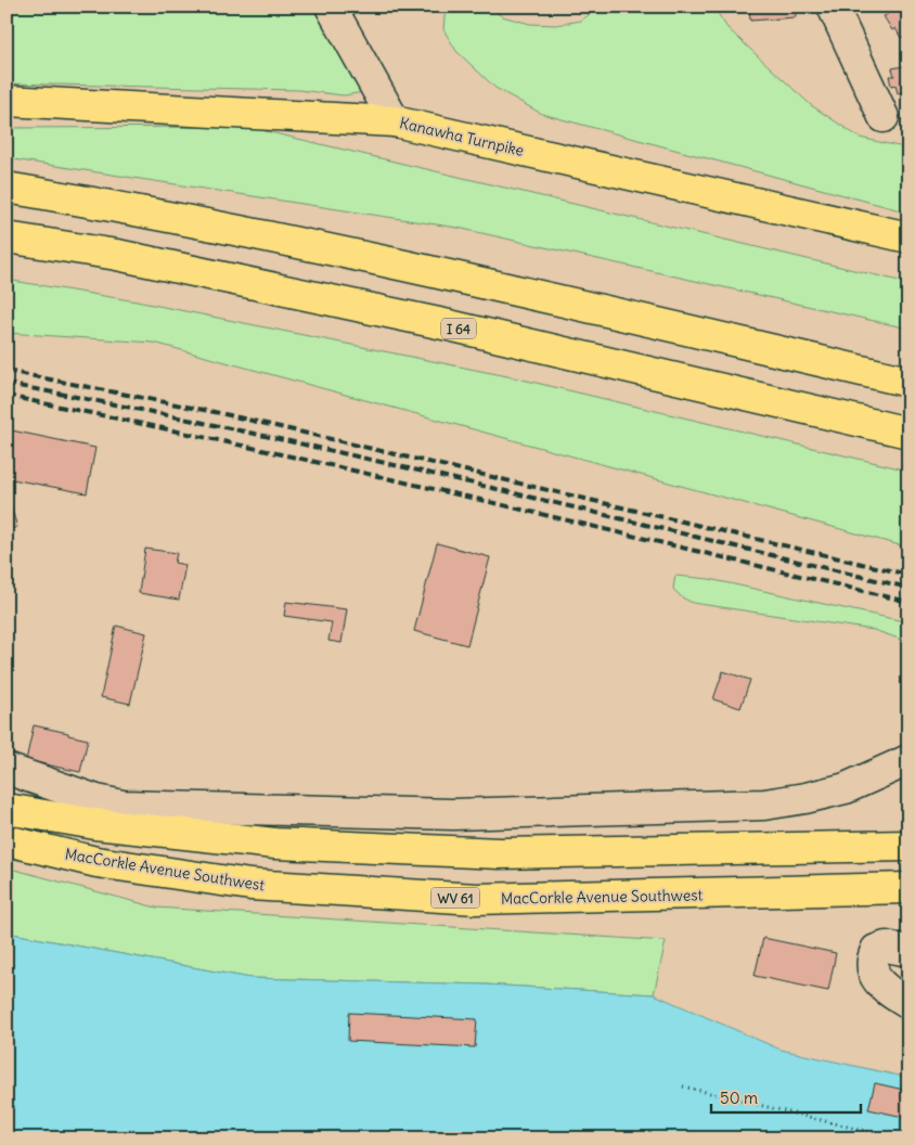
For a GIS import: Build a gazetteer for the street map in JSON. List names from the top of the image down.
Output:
{
  "streets": {
    "main road": [
      "Kanawha Turnpike",
      "I 64",
      "MacCorkle Avenue Southwest",
      "WV 61"
    ]
  },
  "scale_bar": "50 m"
}
